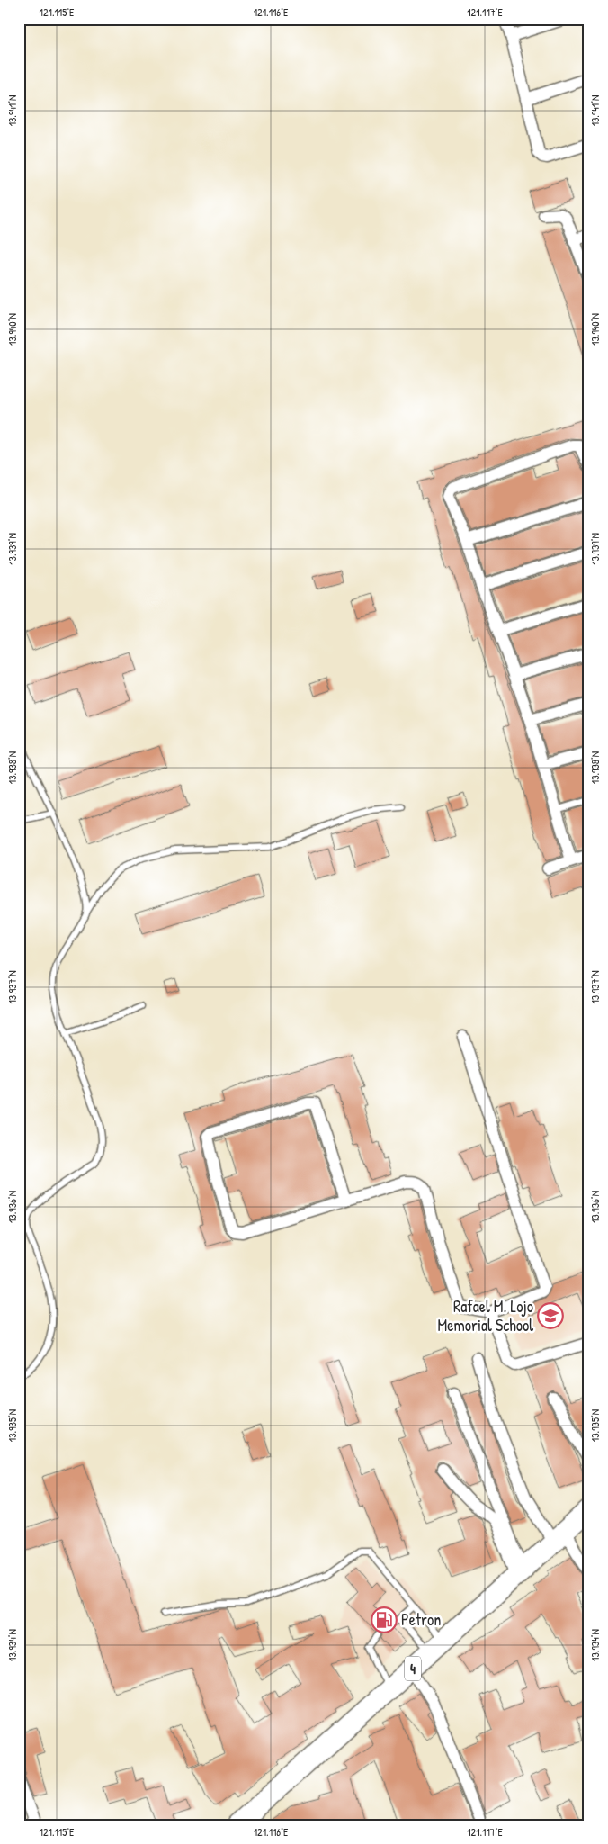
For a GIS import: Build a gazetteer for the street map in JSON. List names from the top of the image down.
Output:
{
  "streets": {
    "highway": ["4"]
  },
  "places": {
    "school or university": ["Rafael M. Lojo Memorial School"],
    "fuel station": ["Petron"]
  },
  "coordinates": [
    "121.115°E",
    "121.116°E",
    "121.117°E",
    "13.941°N",
    "13.940°N",
    "13.939°N",
    "13.938°N",
    "13.937°N",
    "13.936°N",
    "13.935°N",
    "13.934°N"
  ]
}
